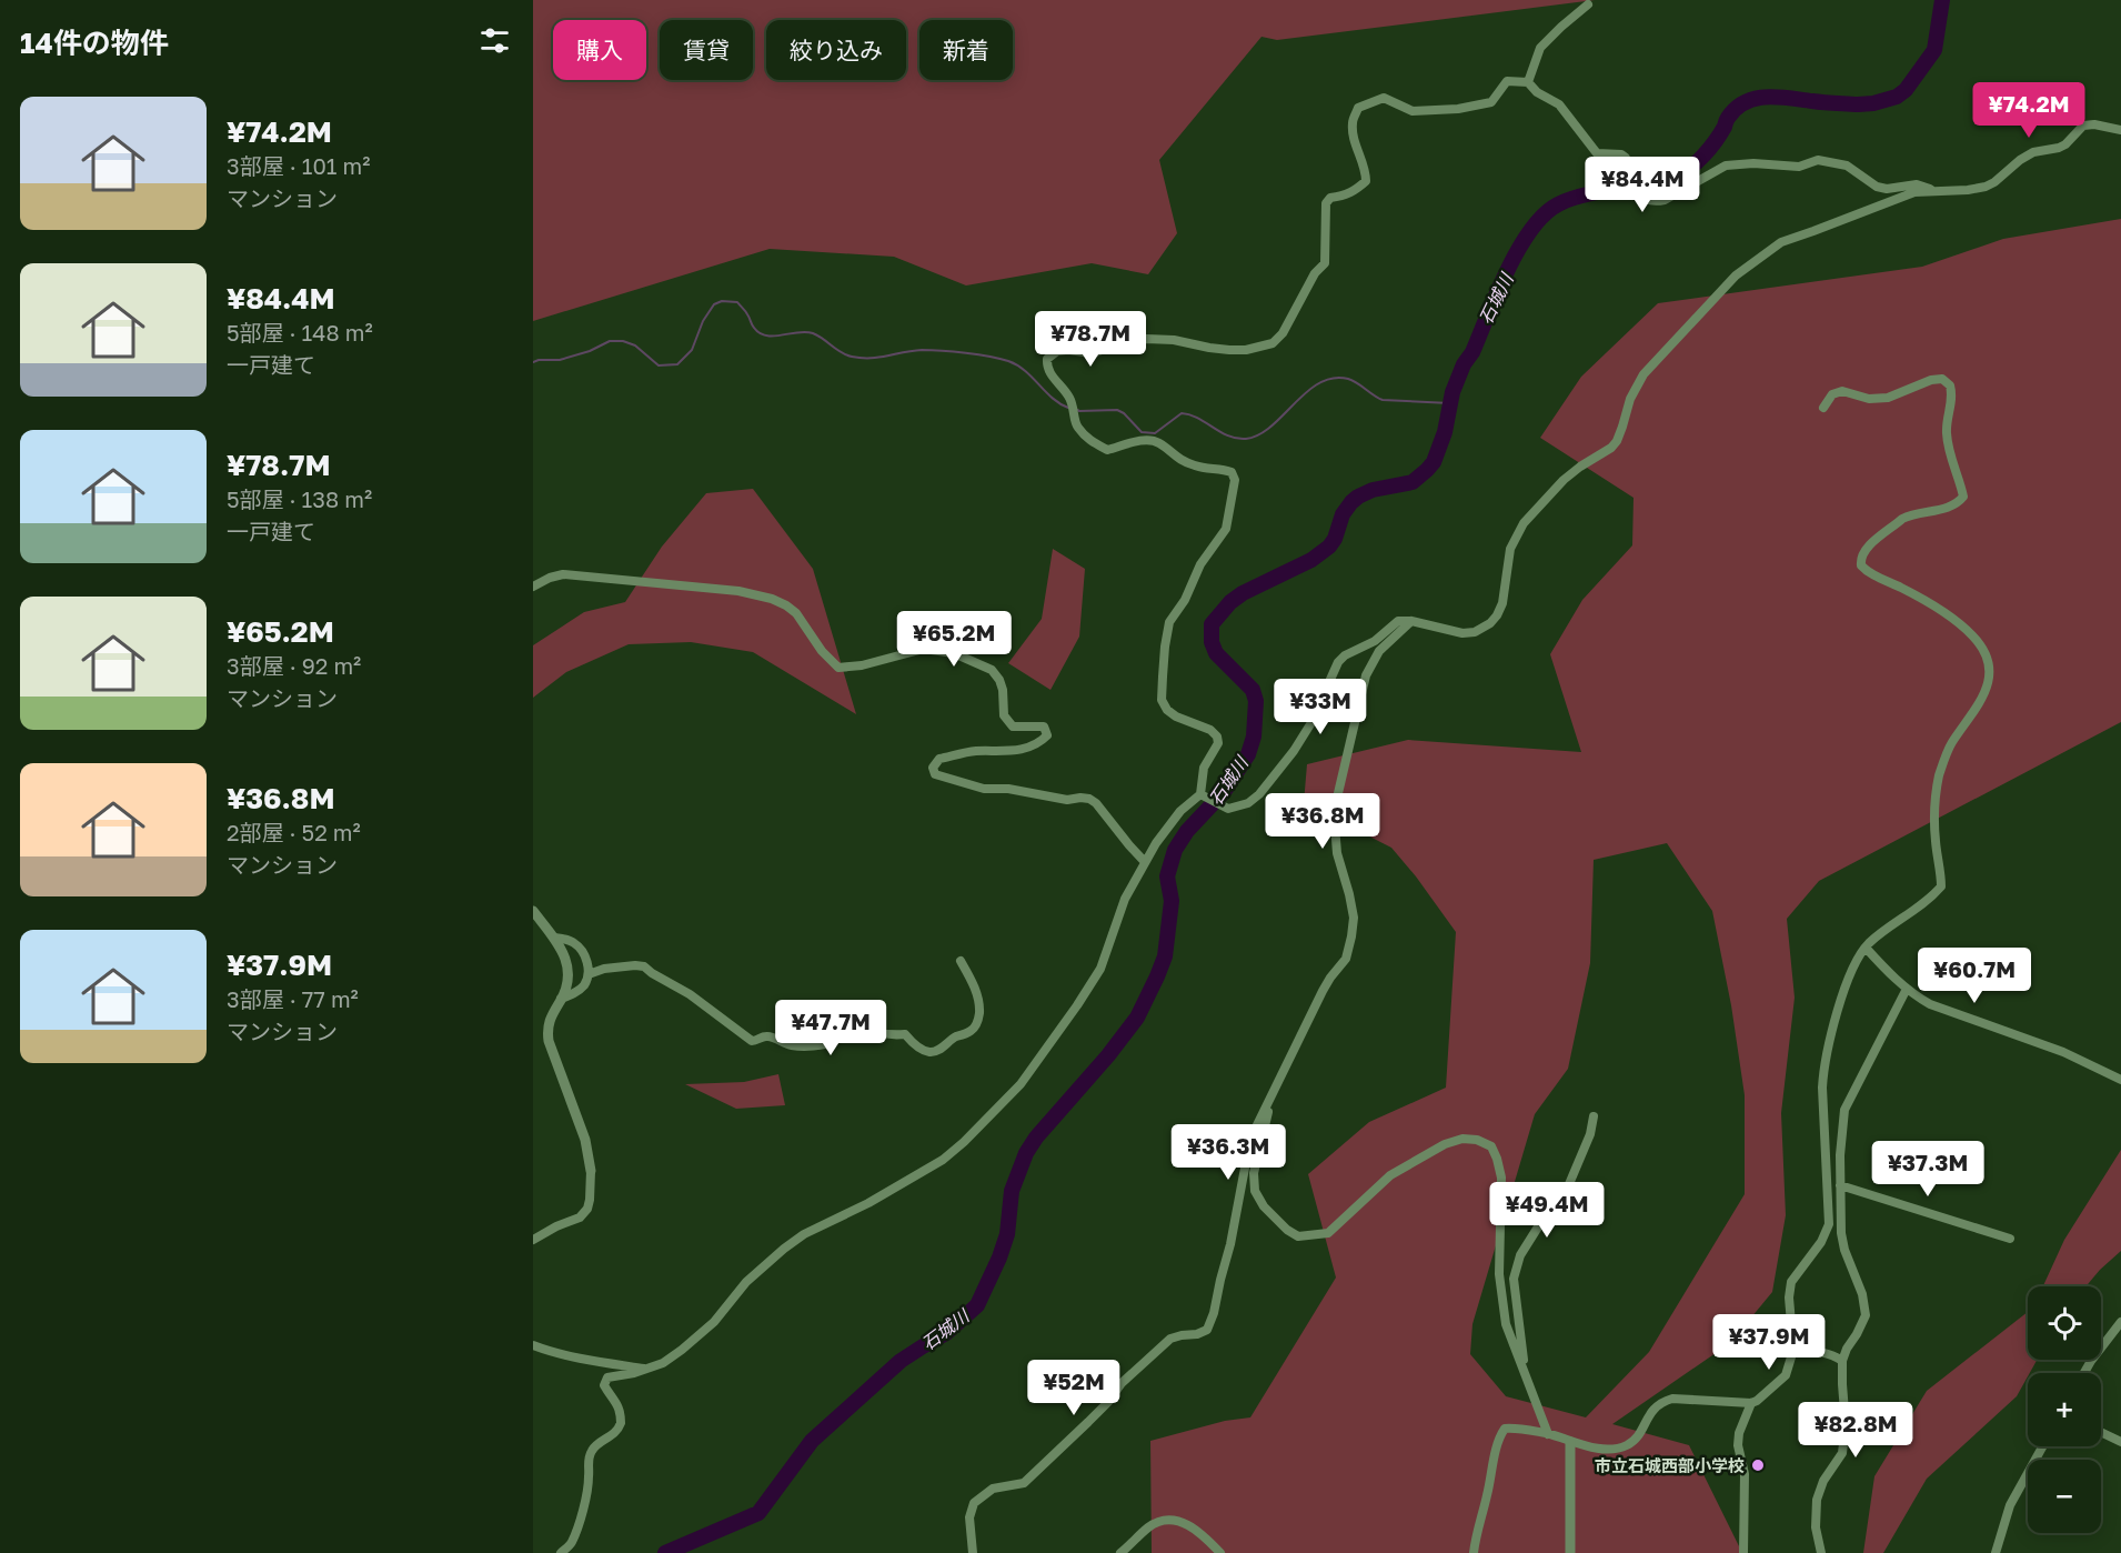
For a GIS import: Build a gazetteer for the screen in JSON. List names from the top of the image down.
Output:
{
  "water": ["石城川"],
  "places": ["市立石城西部小学校"],
  "page": {
    "heading": "14件の物件",
    "chip": [
      "購入",
      "賃貸",
      "絞り込み",
      "新着"
    ],
    "list": [
      {
        "name": "¥74.2M",
        "note": "3部屋 · 101 m² · マンション"
      },
      {
        "name": "¥84.4M",
        "note": "5部屋 · 148 m² · 一戸建て"
      },
      {
        "name": "¥78.7M",
        "note": "5部屋 · 138 m² · 一戸建て"
      },
      {
        "name": "¥65.2M",
        "note": "3部屋 · 92 m² · マンション"
      },
      {
        "name": "¥36.8M",
        "note": "2部屋 · 52 m² · マンション"
      },
      {
        "name": "¥37.9M",
        "note": "3部屋 · 77 m² · マンション"
      }
    ],
    "price": [
      "¥74.2M",
      "¥84.4M",
      "¥78.7M",
      "¥65.2M",
      "¥33M",
      "¥36.8M",
      "¥60.7M",
      "¥47.7M",
      "¥36.3M",
      "¥37.3M",
      "¥49.4M",
      "¥37.9M",
      "¥52M",
      "¥82.8M"
    ],
    "map_buttons": ["+", "−"]
  }
}
